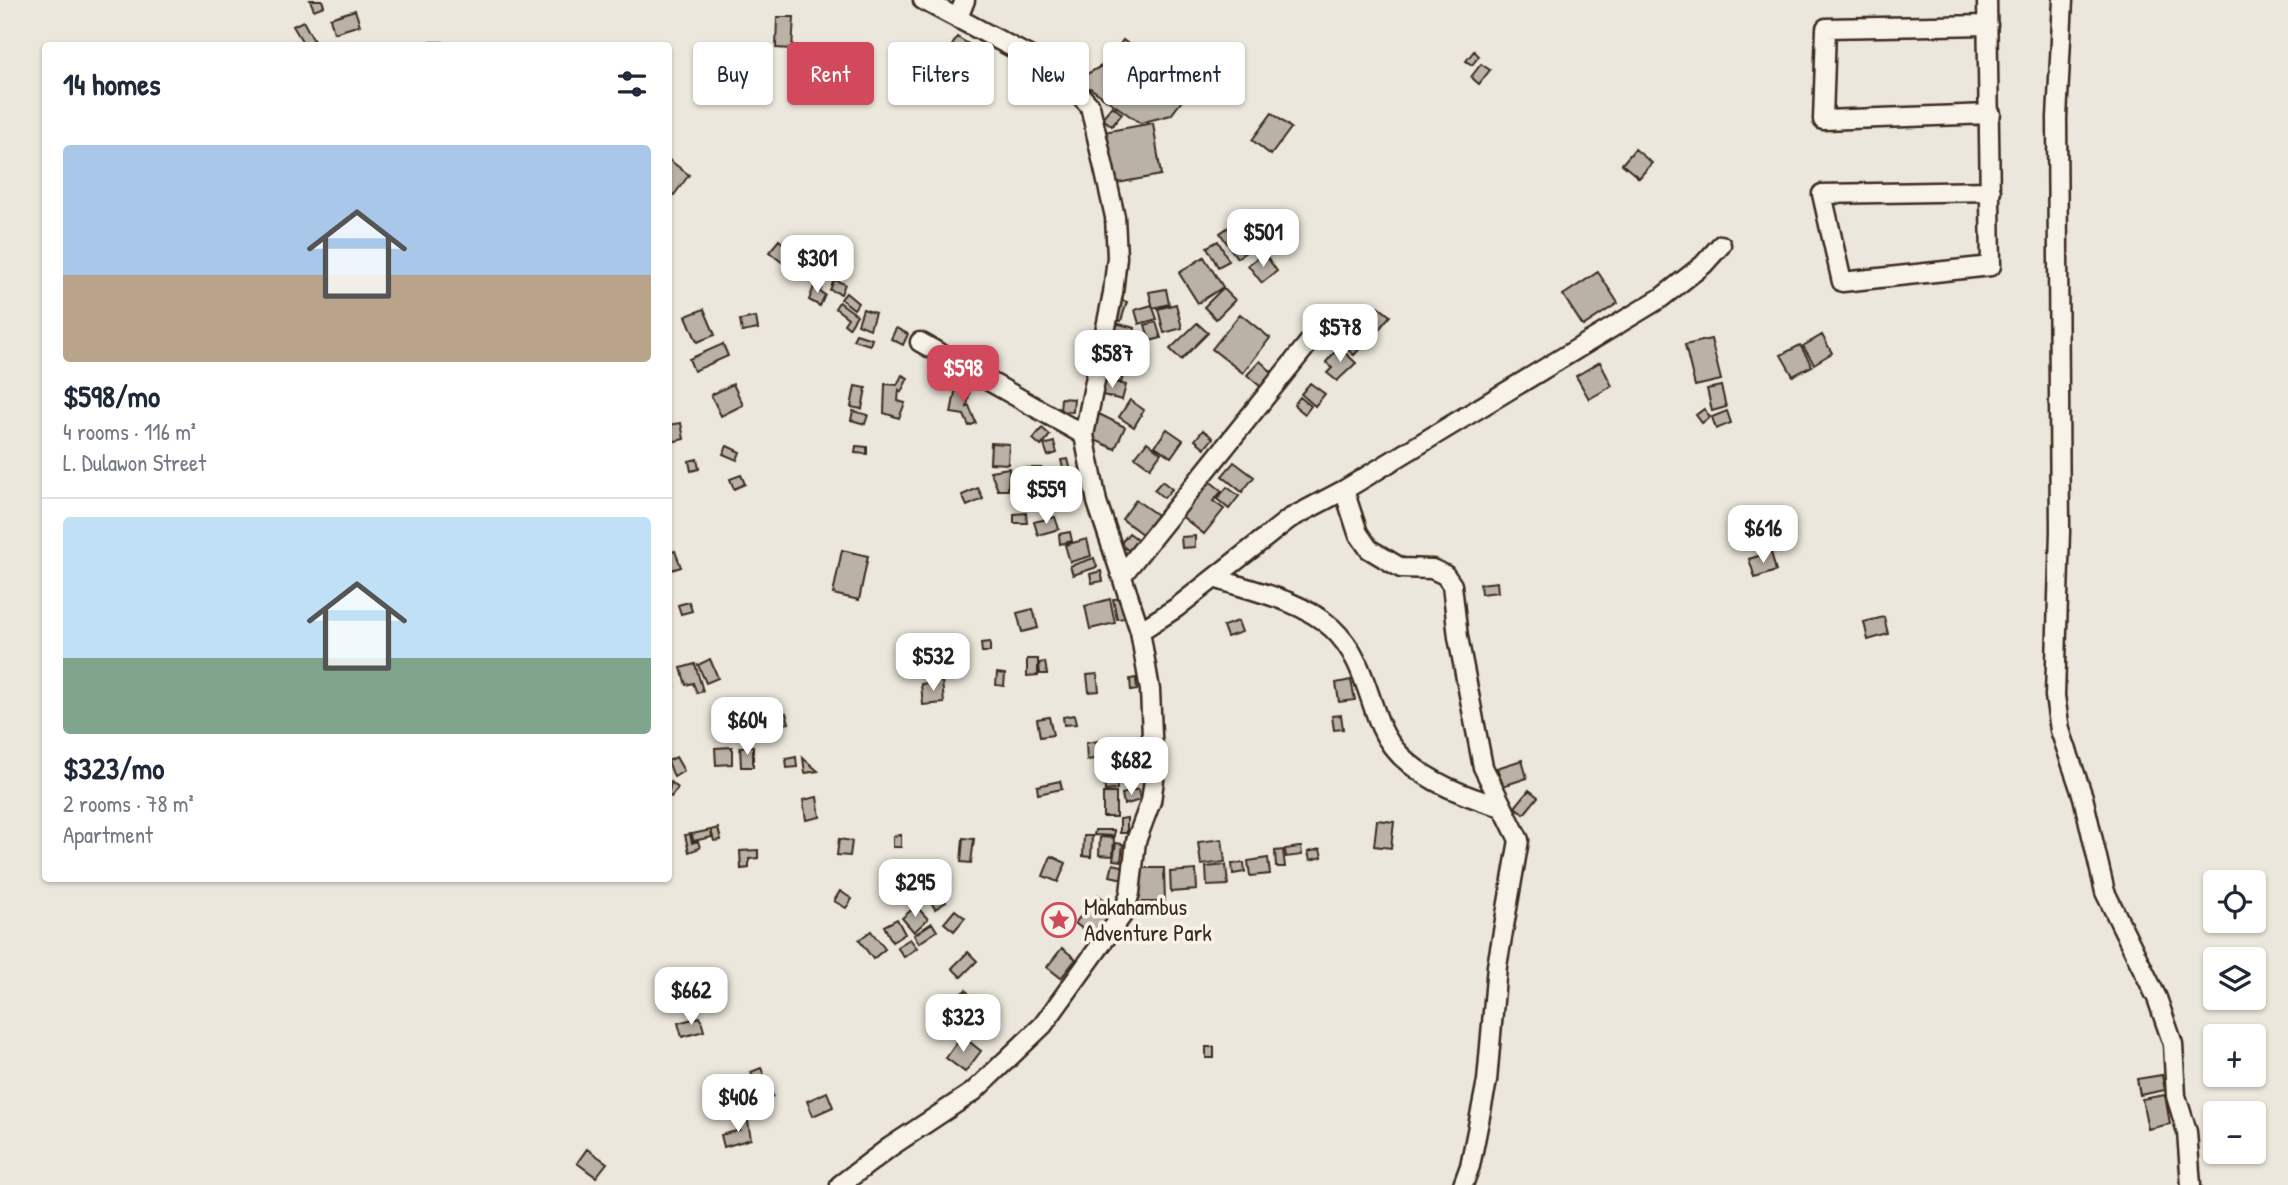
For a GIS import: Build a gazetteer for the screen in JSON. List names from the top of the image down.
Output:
{
  "places": {
    "place": ["Makahambus Adventure Park"]
  },
  "page": {
    "chip": [
      "Buy",
      "Rent",
      "Filters",
      "New",
      "Apartment"
    ],
    "heading": "14 homes",
    "list": [
      {
        "name": "$598/mo",
        "note": "4 rooms · 116 m² · L. Dulawon Street"
      },
      {
        "name": "$323/mo",
        "note": "2 rooms · 78 m² · Apartment"
      }
    ],
    "price": [
      "$501",
      "$301",
      "$578",
      "$587",
      "$598",
      "$559",
      "$616",
      "$532",
      "$604",
      "$682",
      "$295",
      "$662",
      "$323",
      "$406"
    ],
    "map_buttons": ["+", "−"]
  }
}
